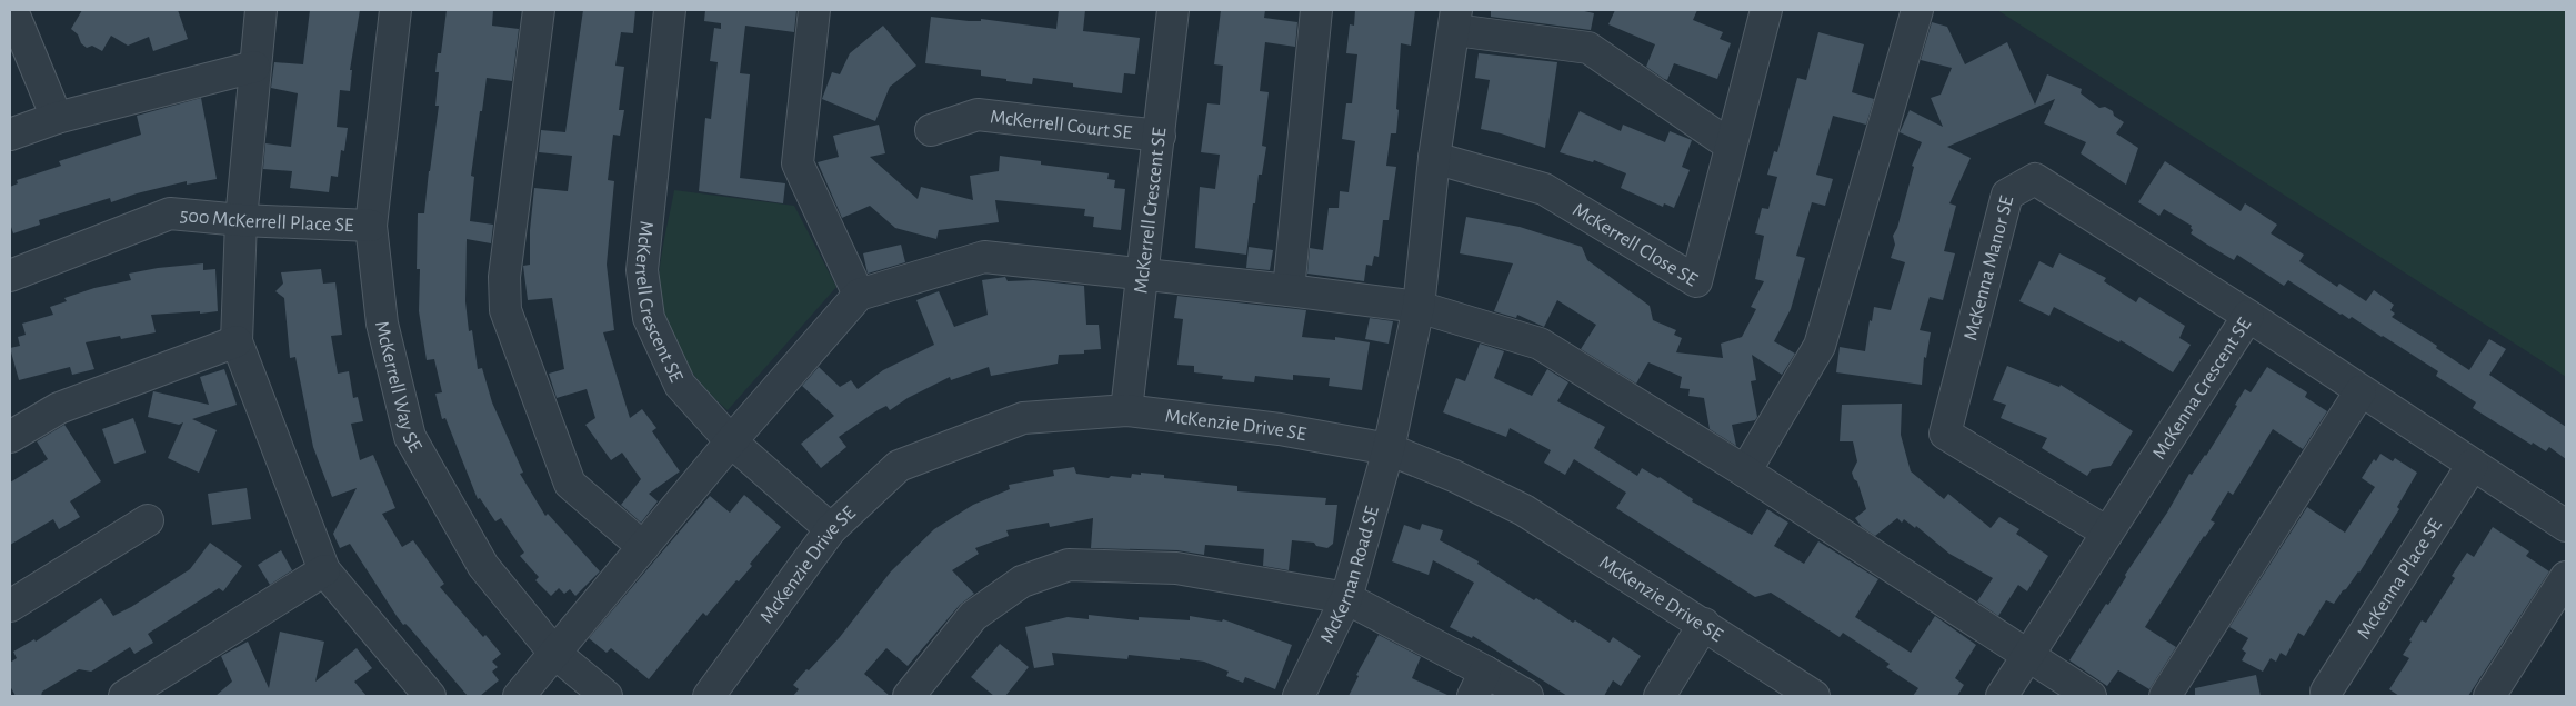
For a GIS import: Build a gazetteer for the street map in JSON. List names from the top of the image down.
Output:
{
  "streets": {
    "street": [
      "McKerrell Court SE",
      "McKerrell Crescent SE",
      "500 McKerrell Place SE",
      "McKerrell Close SE",
      "McKenna Manor SE",
      "McKerrell Way SE",
      "McKenna Crescent SE",
      "McKenzie Drive SE",
      "McKernan Road SE",
      "McKenna Place SE"
    ]
  },
  "crossings": [
    ["McKerrell Court SE", "McKerrell Crescent SE"],
    ["McKerrell Crescent SE", "McKenzie Drive SE"],
    ["500 McKerrell Place SE", "McKerrell Way SE"],
    ["McKenna Manor SE", "McKenna Crescent SE"],
    ["McKenna Crescent SE", "McKenna Place SE"],
    ["McKenzie Drive SE", "McKernan Road SE"]
  ]
}
